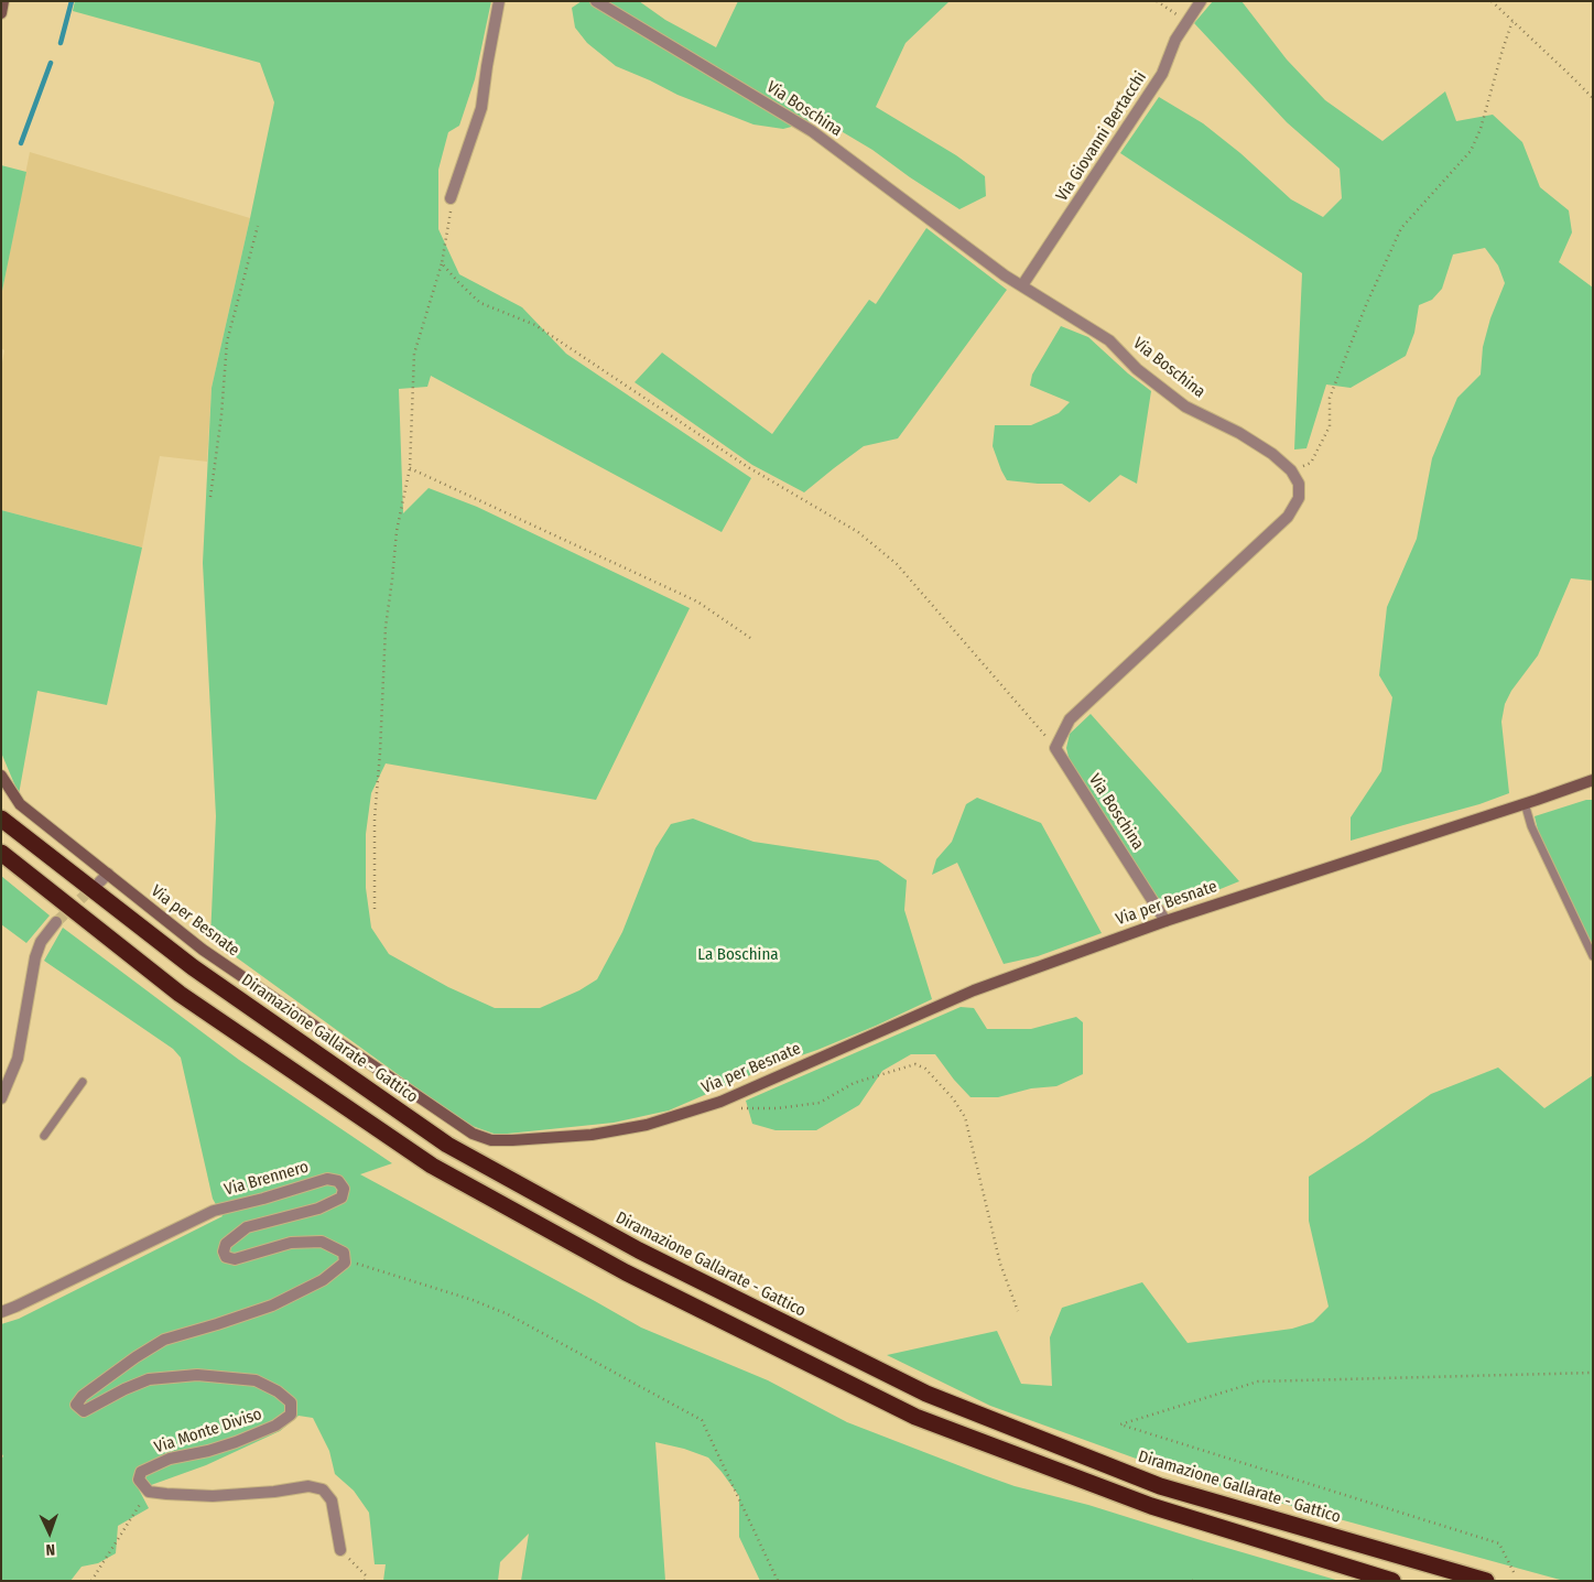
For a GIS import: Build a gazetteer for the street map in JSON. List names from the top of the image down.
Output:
{
  "streets": {
    "highway": ["Diramazione Gallarate - Gattico"],
    "street": [
      "Via Boschina",
      "Via Giovanni Bertacchi",
      "Via per Besnate",
      "Via Brennero",
      "Via Monte Diviso"
    ]
  },
  "crossings": [
    ["Via Boschina", "Via Giovanni Bertacchi"],
    ["Via Boschina", "Via per Besnate"],
    ["Via Brennero", "Via Monte Diviso"]
  ],
  "parks": ["La Boschina"],
  "north": "bottom"
}
